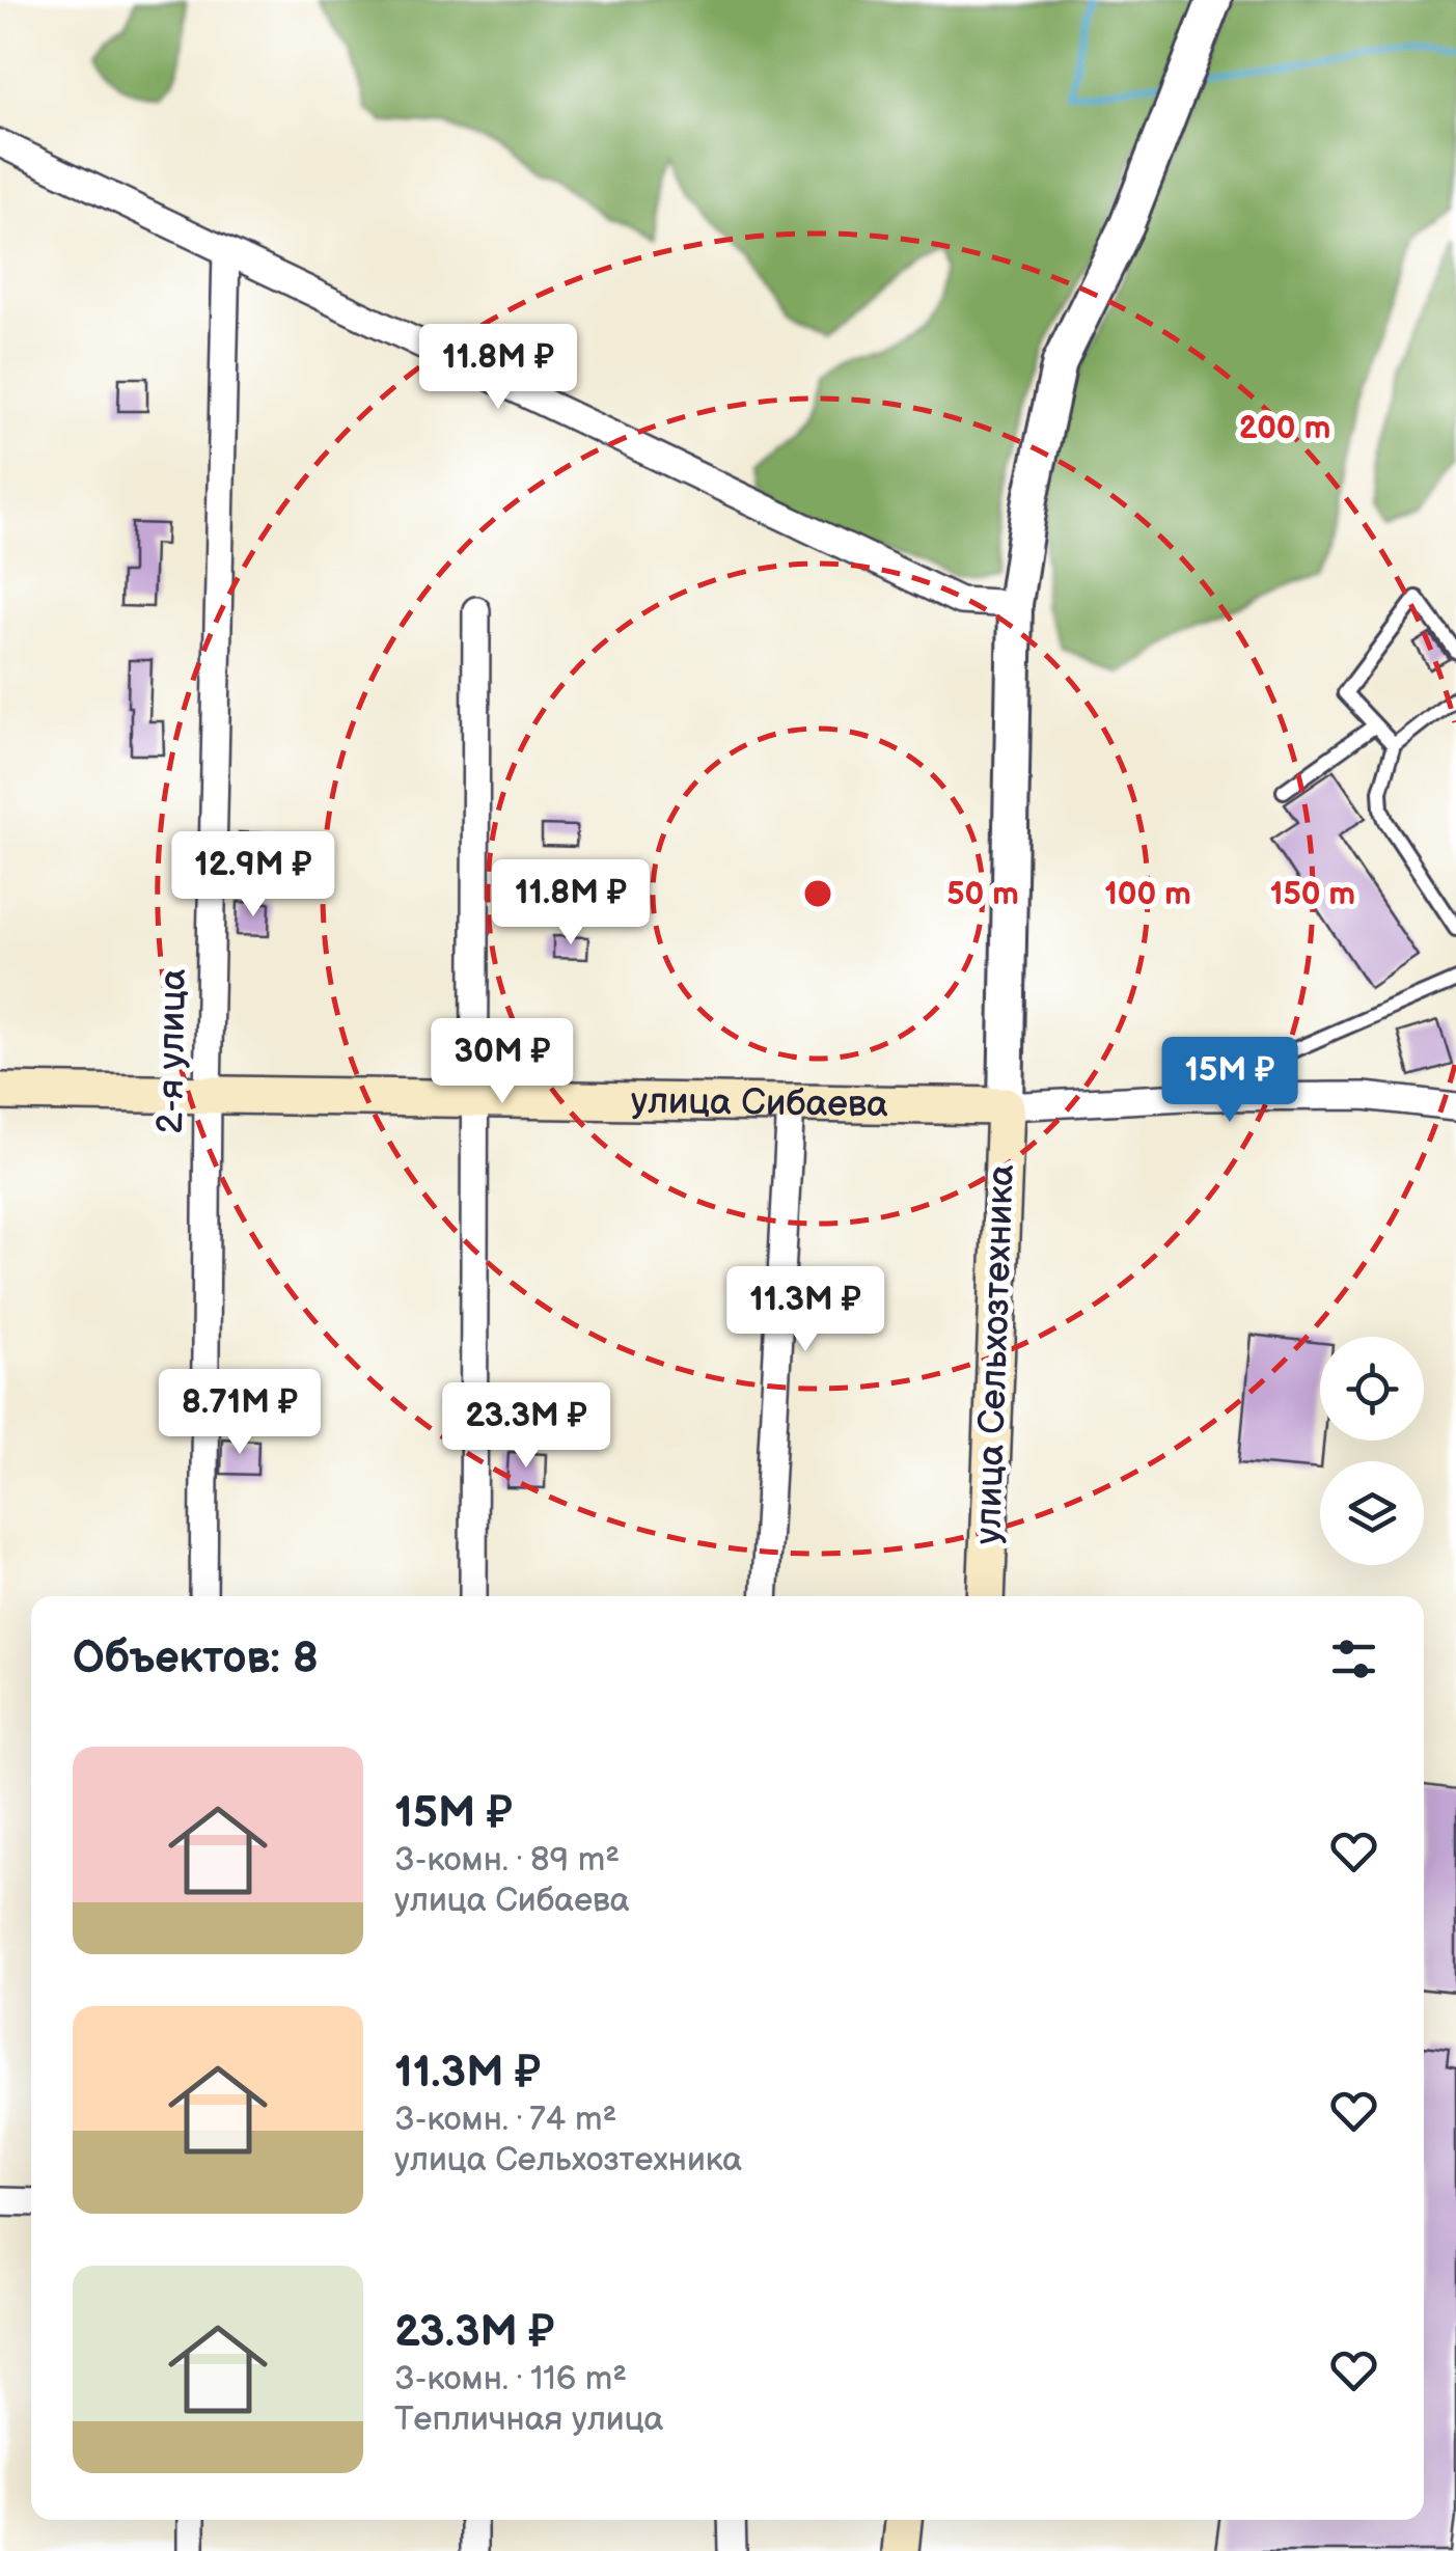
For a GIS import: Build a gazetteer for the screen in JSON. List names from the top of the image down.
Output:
{
  "streets": {
    "main road": ["улица Сибаева", "улица Сельхозтехника"],
    "street": ["2-я улица"]
  },
  "crossings": [
    ["2-я улица", "улица Сибаева"],
    ["улица Сибаева", "улица Сельхозтехника"]
  ],
  "page": {
    "price": [
      "11.8M ₽",
      "12.9M ₽",
      "11.8M ₽",
      "30M ₽",
      "15M ₽",
      "11.3M ₽",
      "8.71M ₽",
      "23.3M ₽"
    ],
    "heading": "Объектов: 8",
    "list": [
      {
        "name": "15M ₽",
        "note": "3-комн. · 89 m² · улица Сибаева"
      },
      {
        "name": "11.3M ₽",
        "note": "3-комн. · 74 m² · улица Сельхозтехника"
      },
      {
        "name": "23.3M ₽",
        "note": "3-комн. · 116 m² · Тепличная улица"
      }
    ]
  },
  "rings": [
    "200 m",
    "50 m",
    "100 m",
    "150 m"
  ]
}
